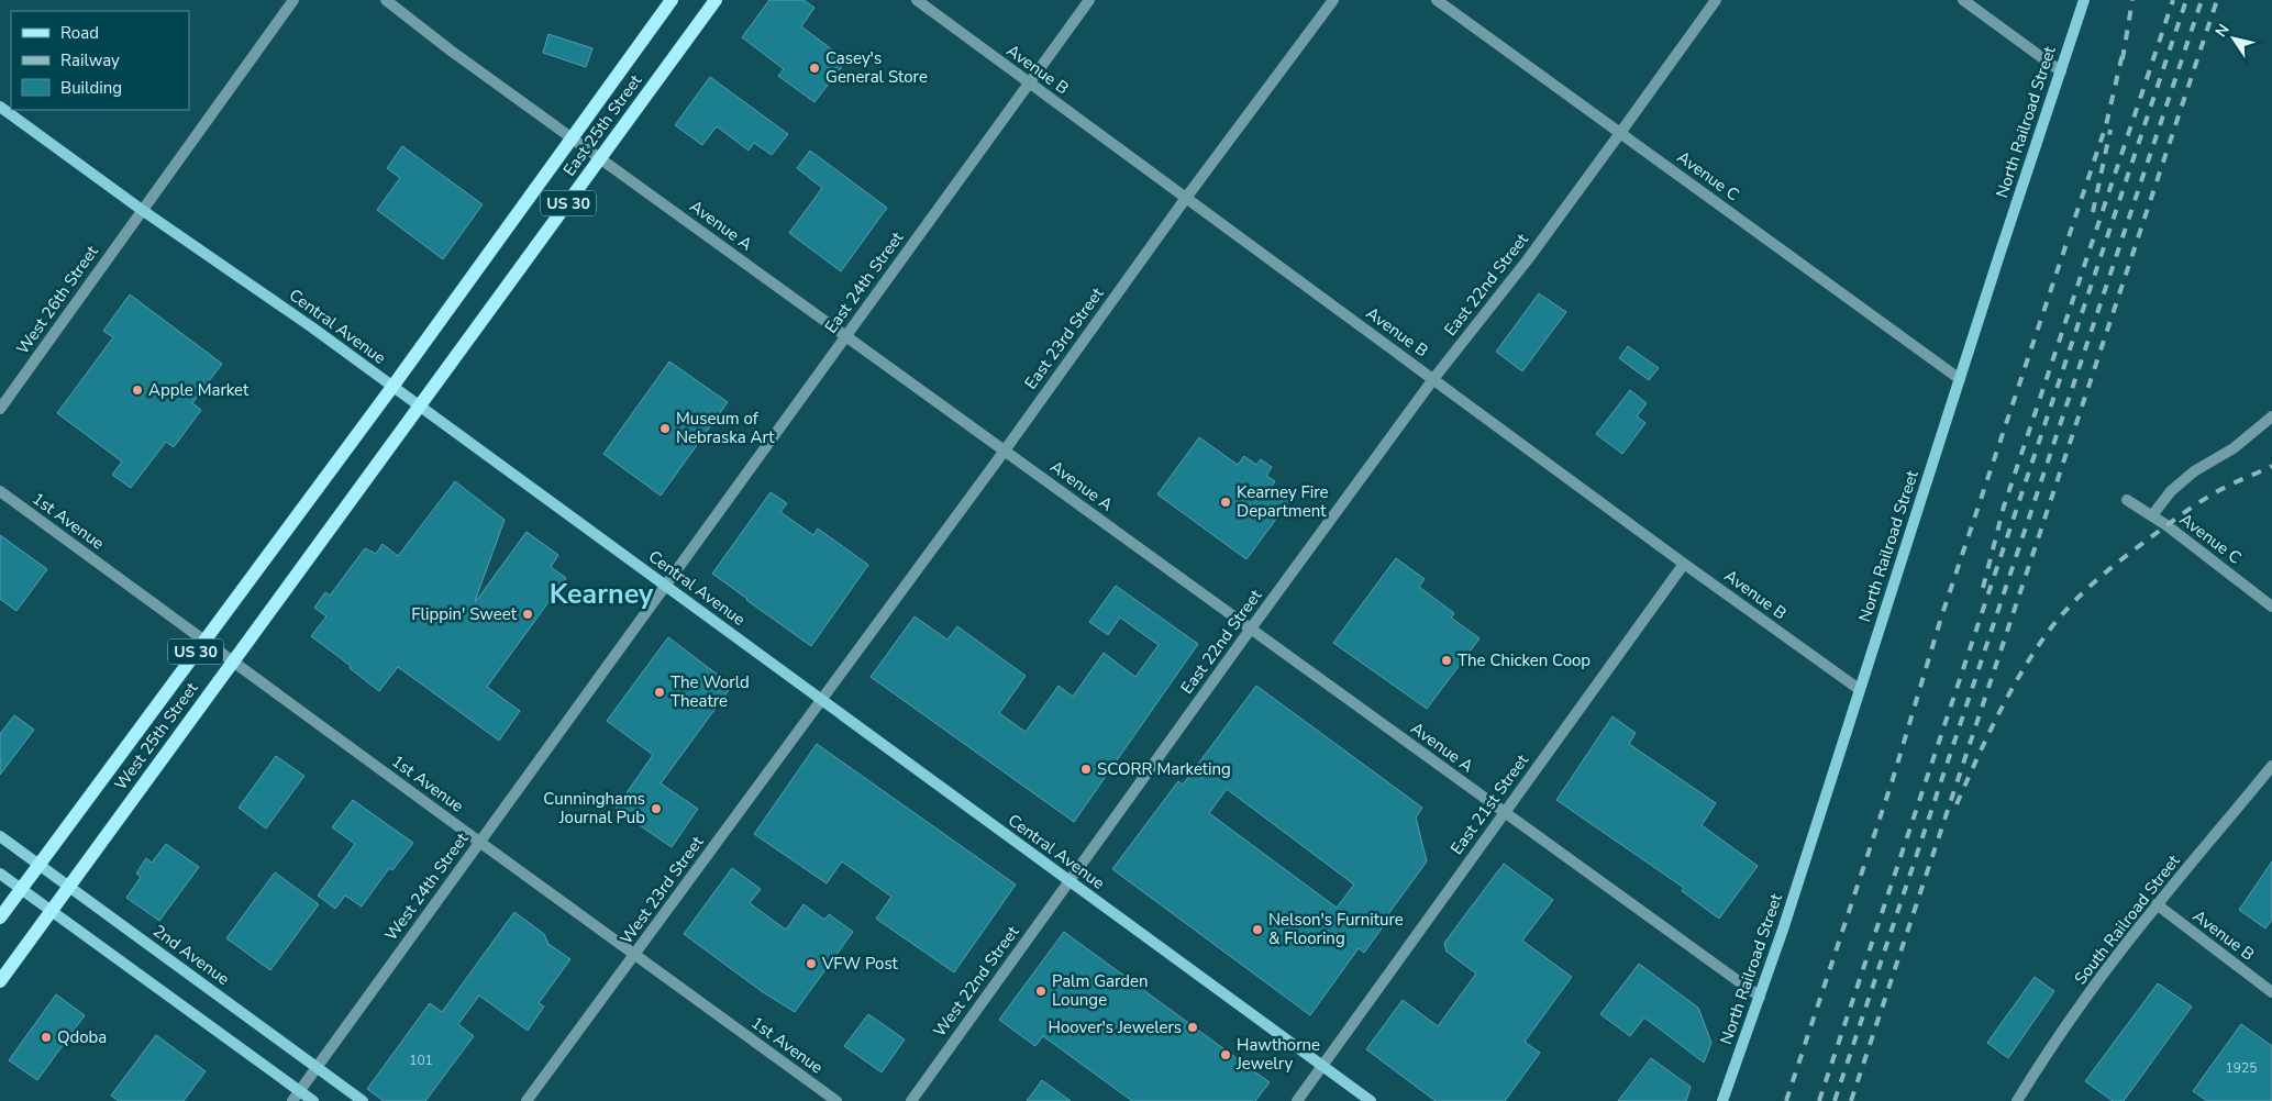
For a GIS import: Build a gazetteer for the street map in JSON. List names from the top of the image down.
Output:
{
  "streets": {
    "main road": [
      "North Railroad Street",
      "East 25th Street",
      "US 30",
      "Central Avenue",
      "West 25th Street",
      "2nd Avenue"
    ],
    "street": [
      "Avenue B",
      "Avenue C",
      "Avenue A",
      "East 24th Street",
      "East 22nd Street",
      "West 26th Street",
      "East 23rd Street",
      "1st Avenue",
      "East 21st Street",
      "West 24th Street",
      "West 23rd Street",
      "South Railroad Street",
      "West 22nd Street"
    ]
  },
  "crossings": [
    ["Avenue B", "North Railroad Street"],
    ["Avenue B", "East 24th Street"],
    ["Avenue B", "East 22nd Street"],
    ["Avenue B", "East 23rd Street"],
    ["Avenue B", "East 21st Street"],
    ["Avenue B", "South Railroad Street"],
    ["North Railroad Street", "Avenue C"],
    ["North Railroad Street", "Avenue A"],
    ["East 25th Street", "Avenue A"],
    ["East 25th Street", "Central Avenue"],
    ["East 25th Street", "West 25th Street"],
    ["Avenue C", "East 22nd Street"],
    ["Avenue A", "East 24th Street"],
    ["Avenue A", "East 22nd Street"],
    ["Avenue A", "East 23rd Street"],
    ["Avenue A", "East 21st Street"],
    ["East 24th Street", "Central Avenue"],
    ["East 24th Street", "West 24th Street"],
    ["East 22nd Street", "Central Avenue"],
    ["East 22nd Street", "West 22nd Street"],
    ["West 26th Street", "Central Avenue"],
    ["Central Avenue", "East 23rd Street"],
    ["Central Avenue", "West 25th Street"],
    ["Central Avenue", "East 21st Street"],
    ["Central Avenue", "West 24th Street"],
    ["Central Avenue", "West 23rd Street"],
    ["Central Avenue", "West 22nd Street"],
    ["East 23rd Street", "West 23rd Street"],
    ["1st Avenue", "West 25th Street"],
    ["1st Avenue", "West 24th Street"],
    ["1st Avenue", "West 23rd Street"],
    ["West 25th Street", "2nd Avenue"],
    ["West 24th Street", "2nd Avenue"]
  ],
  "districts": ["Kearney"],
  "places": [
    "Casey's General Store",
    "Apple Market",
    "Museum of Nebraska Art",
    "Kearney Fire Department",
    "Flippin' Sweet",
    "The Chicken Coop",
    "The World Theatre",
    "SCORR Marketing",
    "Cunninghams Journal Pub",
    "Nelson's Furniture & Flooring",
    "VFW Post",
    "Palm Garden Lounge",
    "Hoover's Jewelers",
    "Qdoba",
    "Hawthorne Jewelry"
  ],
  "house_numbers": ["101", "1925"],
  "legend": ["Road", "Railway", "Building"],
  "north": "top left"
}
